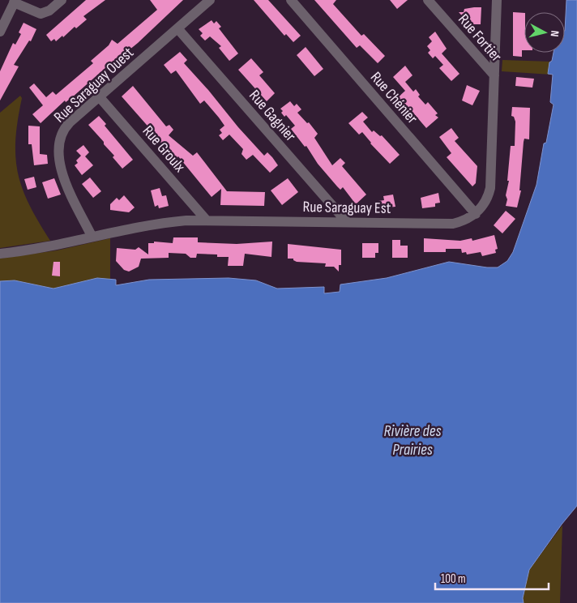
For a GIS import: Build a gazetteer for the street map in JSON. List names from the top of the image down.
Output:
{
  "streets": {
    "street": [
      "Rue Fortier",
      "Rue Saraguay Ouest",
      "Rue Chénier",
      "Rue Gagnier",
      "Rue Groulx",
      "Rue Saraguay Est"
    ]
  },
  "crossings": [
    ["Rue Fortier", "Rue Saraguay Est"],
    ["Rue Saraguay Ouest", "Rue Gagnier"],
    ["Rue Saraguay Ouest", "Rue Groulx"],
    ["Rue Saraguay Ouest", "Rue Saraguay Est"],
    ["Rue Chénier", "Rue Saraguay Est"],
    ["Rue Gagnier", "Rue Saraguay Est"],
    ["Rue Groulx", "Rue Saraguay Est"]
  ],
  "water": ["Rivière des Prairies"],
  "scale_bar": "100 m",
  "north": "right"
}
